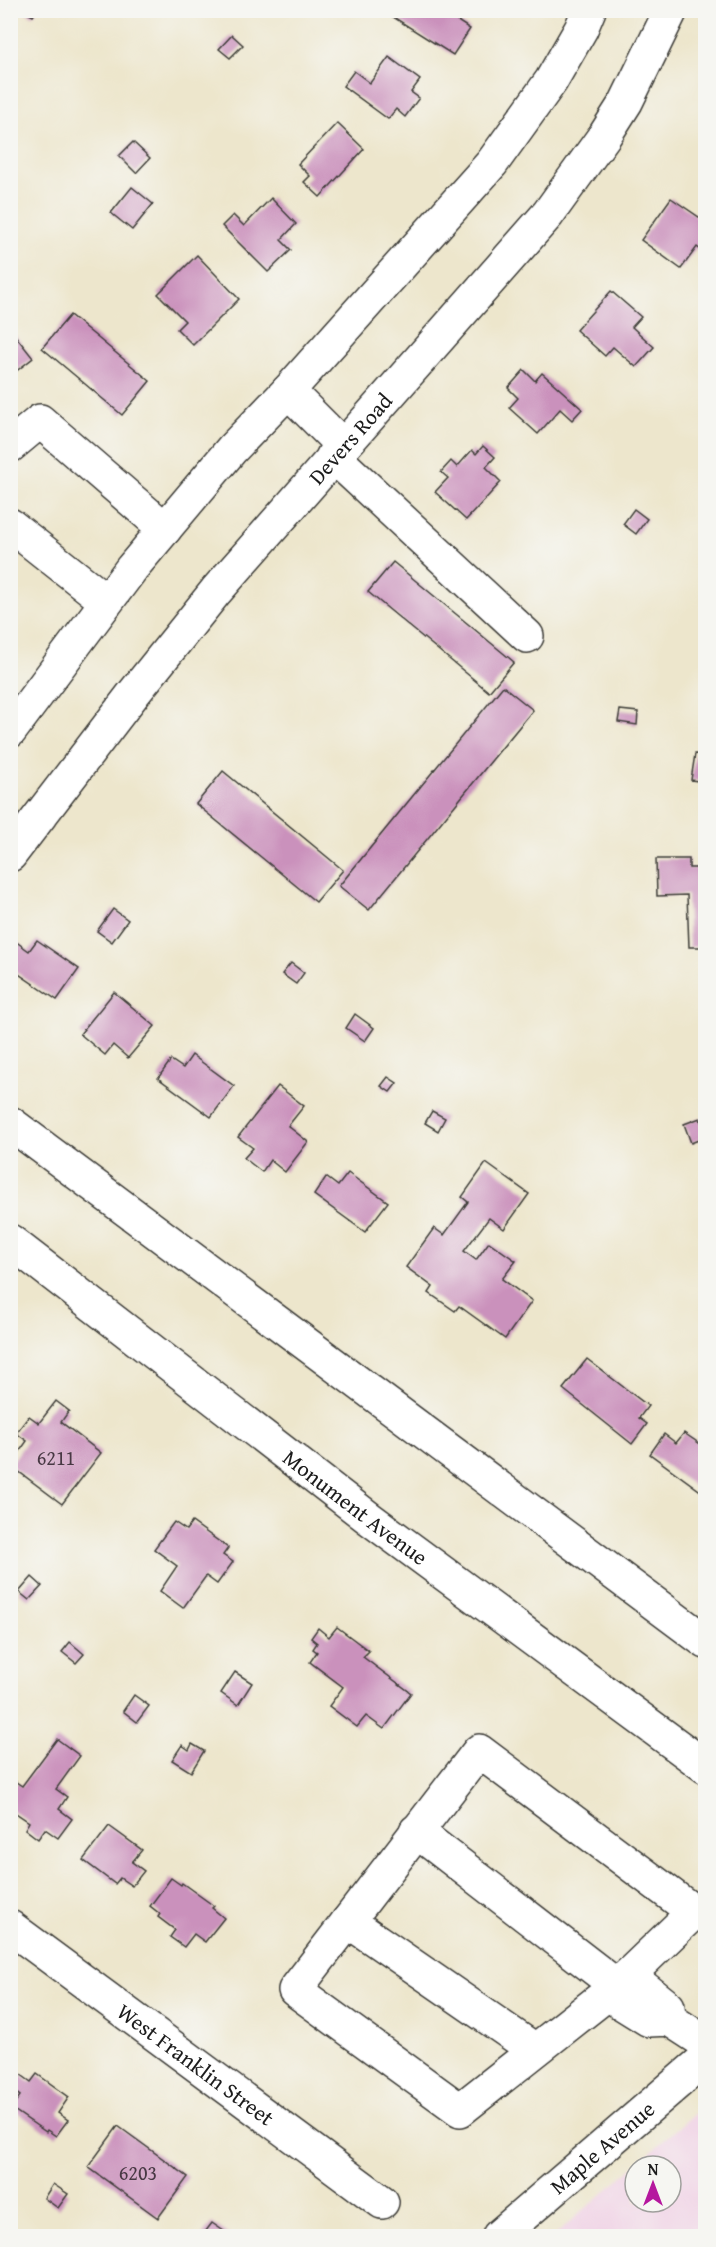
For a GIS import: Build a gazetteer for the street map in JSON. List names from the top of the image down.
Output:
{
  "streets": {
    "street": [
      "Devers Road",
      "Monument Avenue",
      "West Franklin Street",
      "Maple Avenue"
    ]
  },
  "house_numbers": ["6211", "6203"],
  "north": "top"
}
